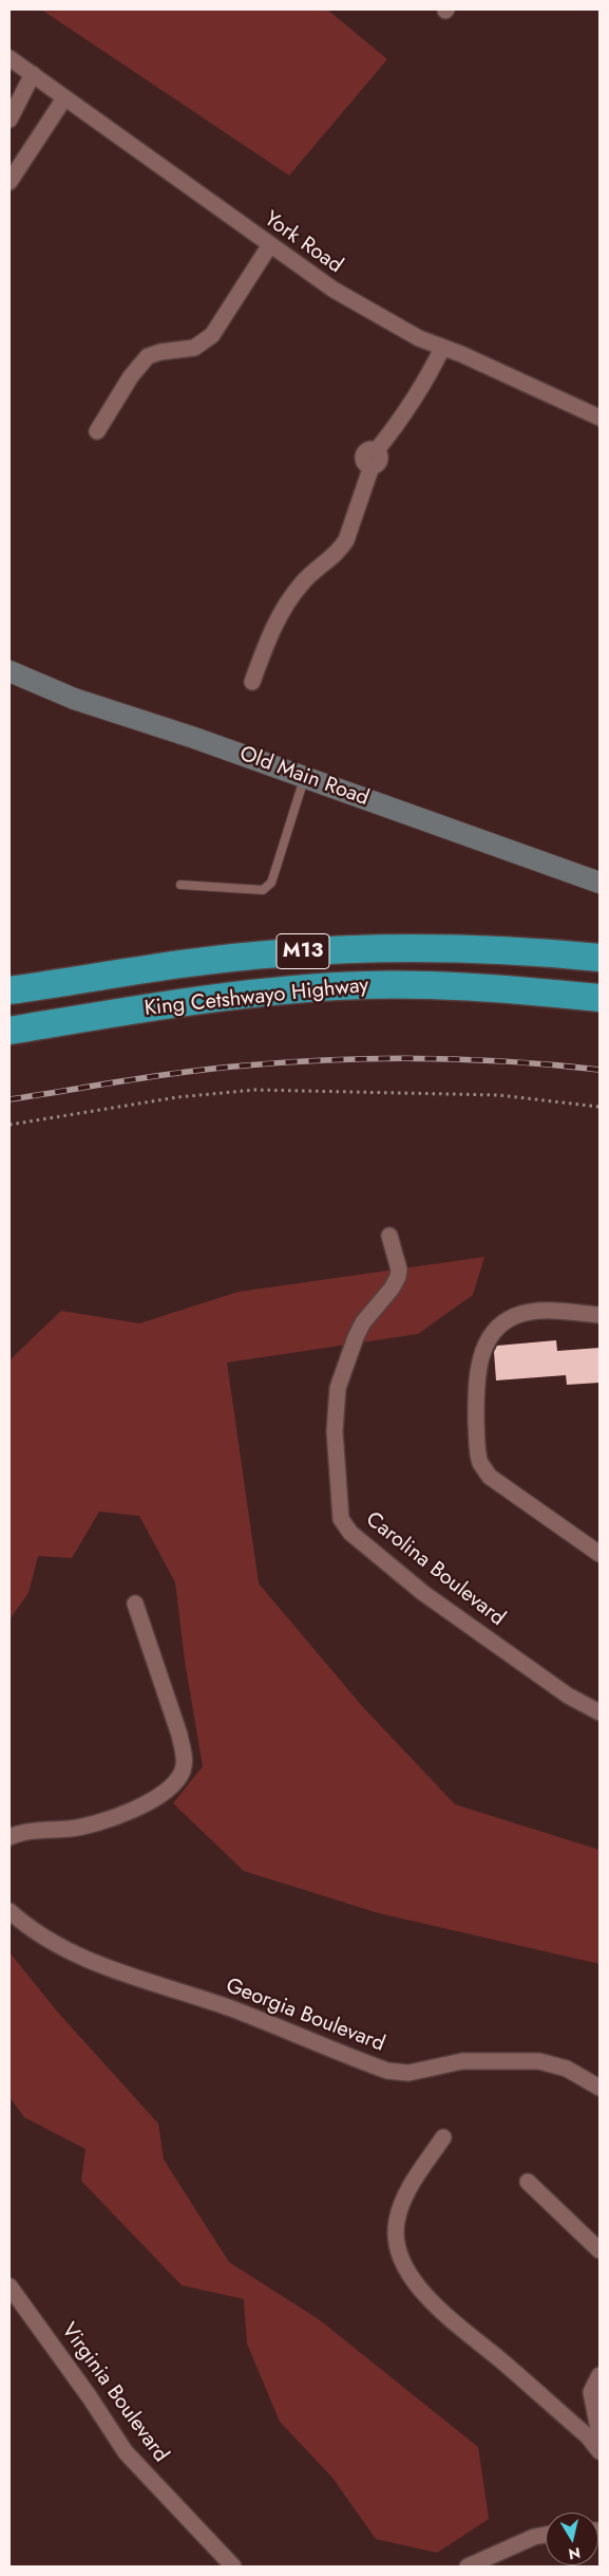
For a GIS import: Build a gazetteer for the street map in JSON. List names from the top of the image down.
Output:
{
  "streets": {
    "highway": ["M13", "King Cetshwayo Highway"],
    "street": [
      "York Road",
      "Old Main Road",
      "Carolina Boulevard",
      "Georgia Boulevard",
      "Virginia Boulevard"
    ]
  },
  "north": "bottom"
}
